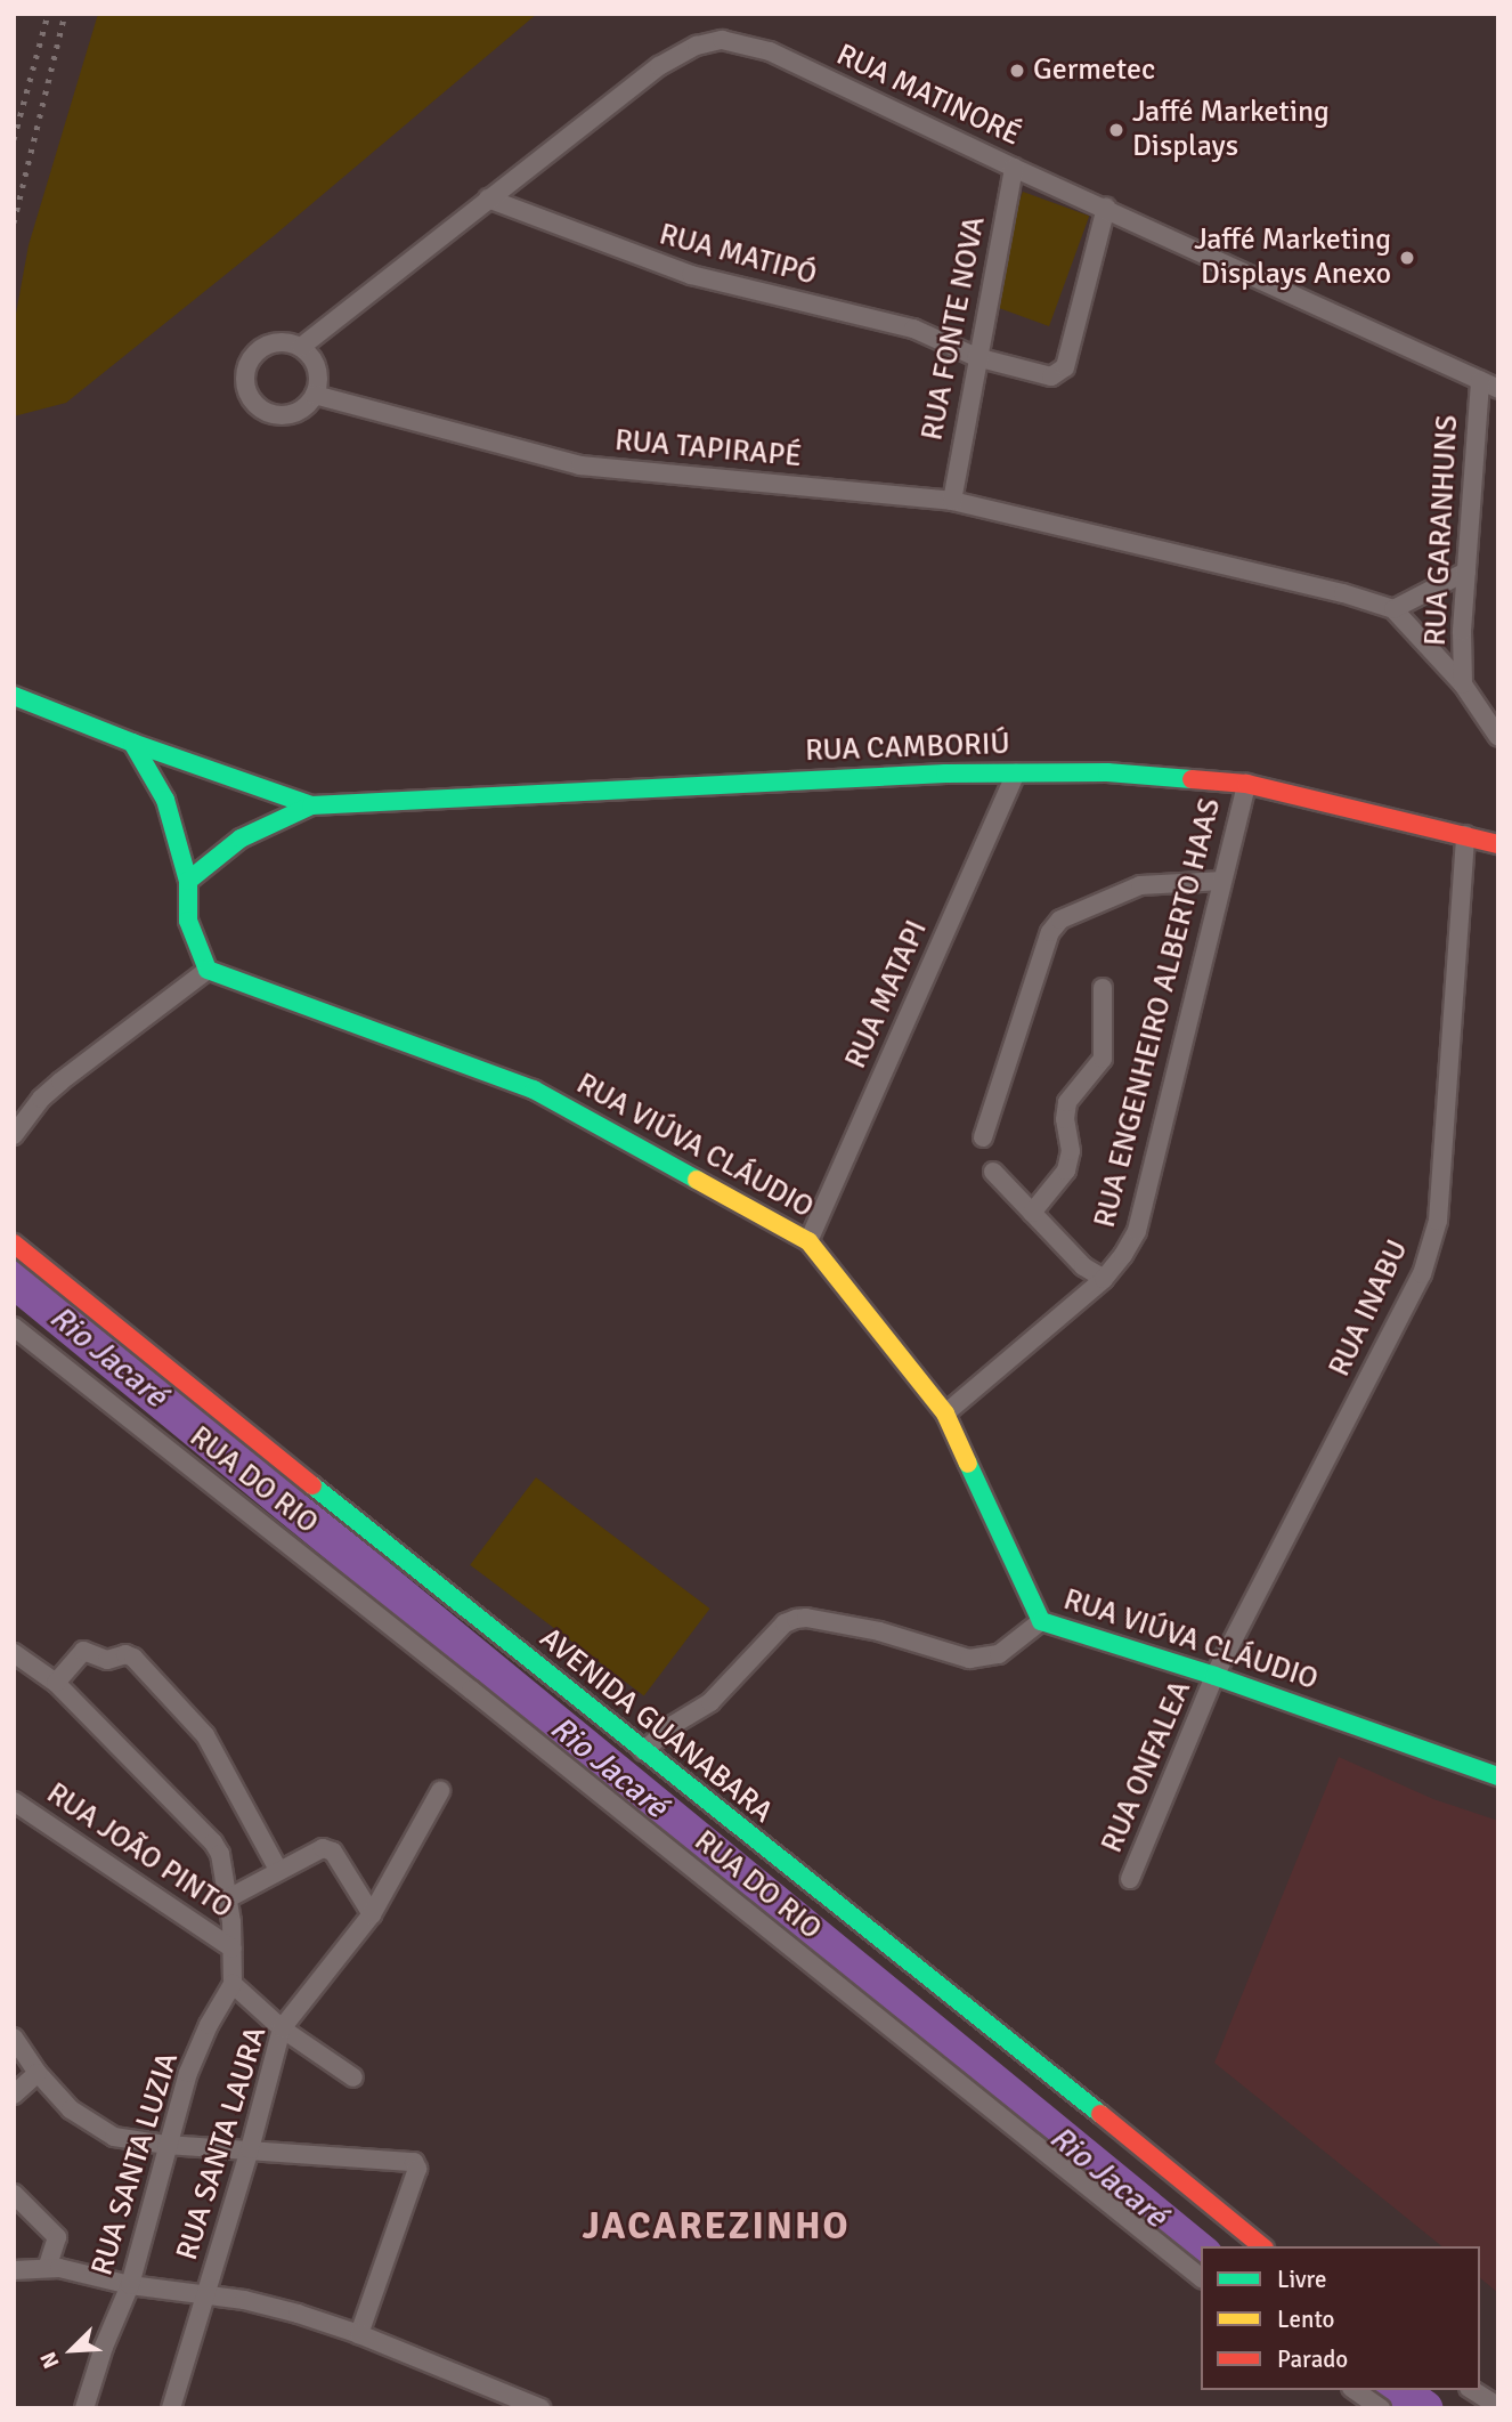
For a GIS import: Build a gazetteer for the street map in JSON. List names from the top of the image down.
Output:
{
  "streets": {
    "street": [
      "RUA MATINORÉ",
      "RUA MATIPÓ",
      "RUA FONTE NOVA",
      "RUA TAPIRAPÉ",
      "RUA GARANHUNS",
      "RUA CAMBORIÚ",
      "RUA MATAPI",
      "RUA ENGENHEIRO ALBERTO HAAS",
      "RUA VIÚVA CLÁUDIO",
      "RUA INABU",
      "RUA DO RIO",
      "AVENIDA GUANABARA",
      "RUA ONFALEA",
      "RUA JOÃO PINTO",
      "RUA SANTA LAURA",
      "RUA SANTA LUZIA"
    ]
  },
  "crossings": [
    ["RUA MATINORÉ", "RUA MATIPÓ"],
    ["RUA MATINORÉ", "RUA FONTE NOVA"],
    ["RUA MATINORÉ", "RUA TAPIRAPÉ"],
    ["RUA MATINORÉ", "RUA GARANHUNS"],
    ["RUA MATIPÓ", "RUA FONTE NOVA"],
    ["RUA FONTE NOVA", "RUA TAPIRAPÉ"],
    ["RUA CAMBORIÚ", "RUA MATAPI"],
    ["RUA CAMBORIÚ", "RUA ENGENHEIRO ALBERTO HAAS"],
    ["RUA CAMBORIÚ", "RUA INABU"],
    ["RUA MATAPI", "RUA VIÚVA CLÁUDIO"],
    ["RUA ENGENHEIRO ALBERTO HAAS", "RUA VIÚVA CLÁUDIO"],
    ["RUA VIÚVA CLÁUDIO", "RUA INABU"],
    ["RUA VIÚVA CLÁUDIO", "RUA ONFALEA"],
    ["RUA INABU", "RUA ONFALEA"]
  ],
  "districts": ["JACAREZINHO"],
  "water": ["Rio Jacaré"],
  "places": ["Germetec", "Jaffé Marketing Displays", "Jaffé Marketing Displays Anexo"],
  "legend": ["Livre", "Lento", "Parado"],
  "north": "bottom left"
}
